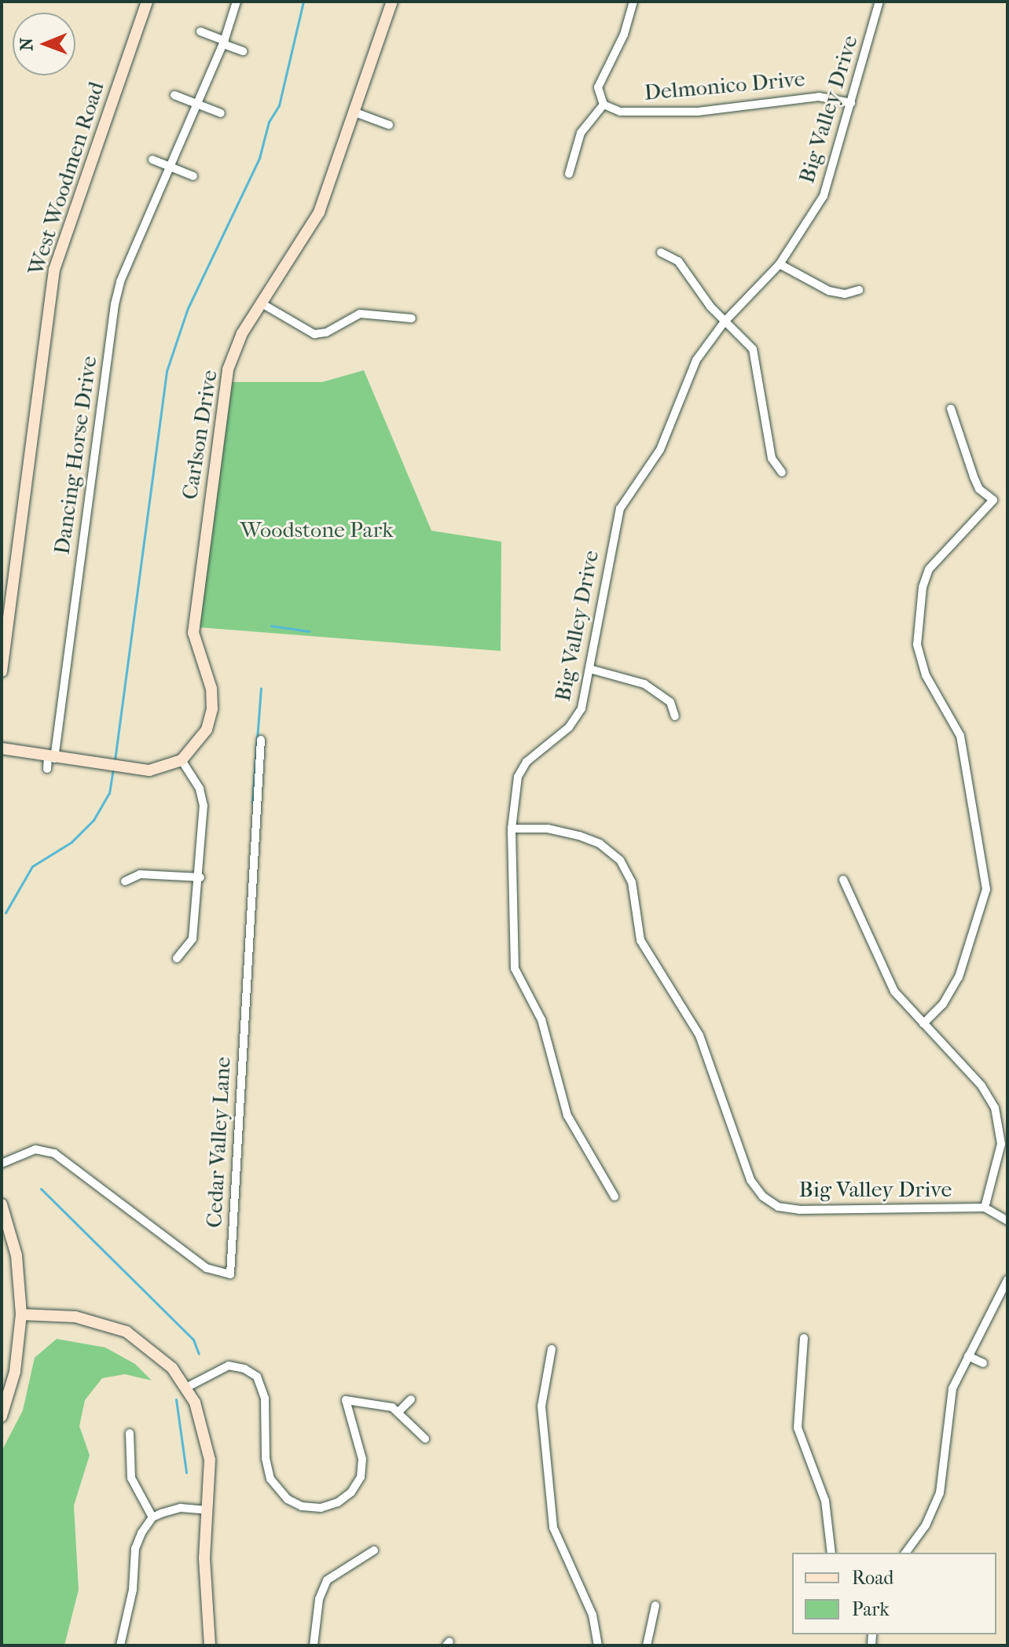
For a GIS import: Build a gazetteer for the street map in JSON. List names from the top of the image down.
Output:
{
  "streets": {
    "main road": ["West Woodmen Road", "Carlson Drive"],
    "street": [
      "Delmonico Drive",
      "Big Valley Drive",
      "Dancing Horse Drive",
      "Cedar Valley Lane"
    ]
  },
  "crossings": [
    ["Delmonico Drive", "Big Valley Drive"]
  ],
  "parks": ["Woodstone Park"],
  "legend": ["Road", "Park"],
  "north": "left"
}
